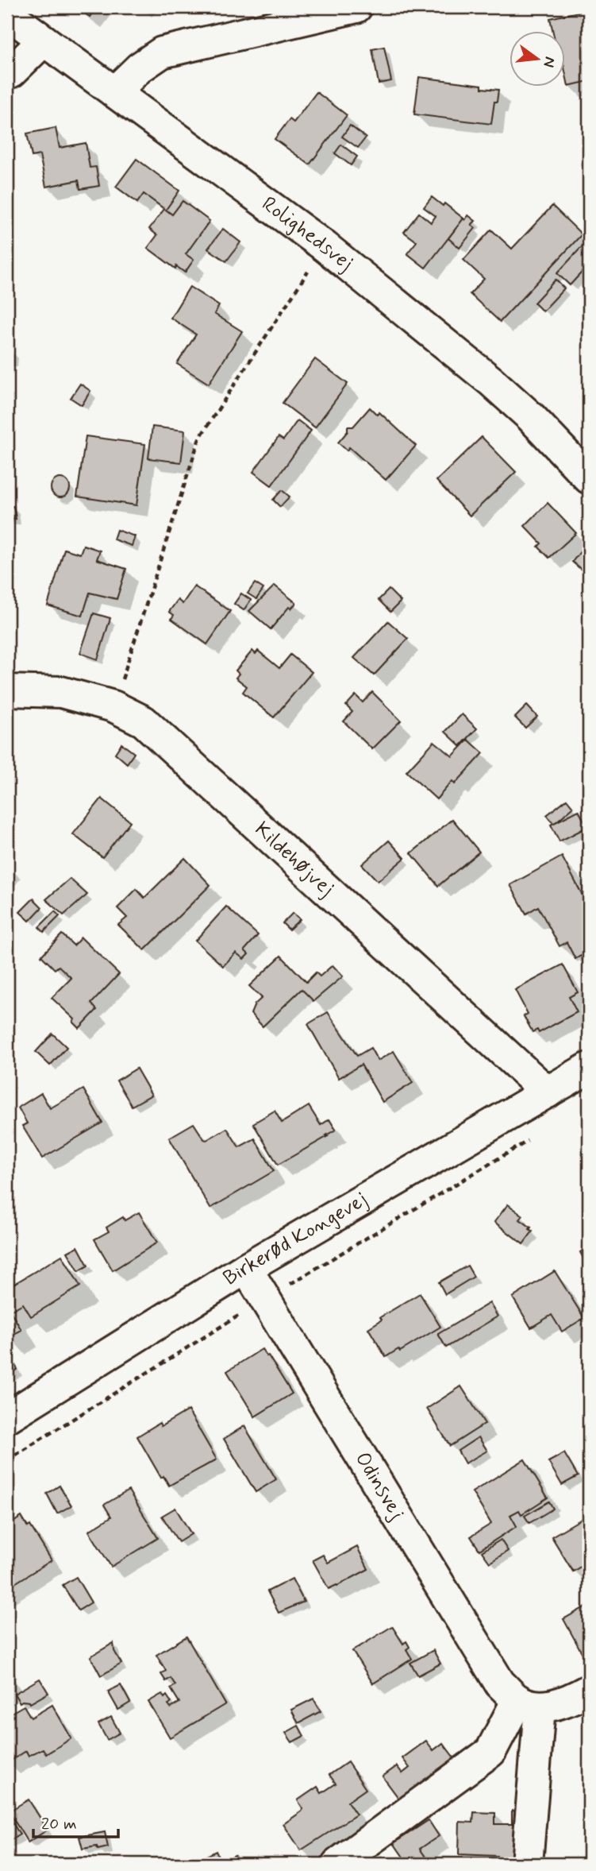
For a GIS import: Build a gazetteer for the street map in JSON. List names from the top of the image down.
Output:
{
  "streets": {
    "street": [
      "Rolighedsvej",
      "Kildehøjvej",
      "Birkerød Kongevej",
      "Odinsvej"
    ]
  },
  "crossings": [
    ["Kildehøjvej", "Birkerød Kongevej"],
    ["Birkerød Kongevej", "Odinsvej"]
  ],
  "scale_bar": "20 m",
  "north": "right"
}
